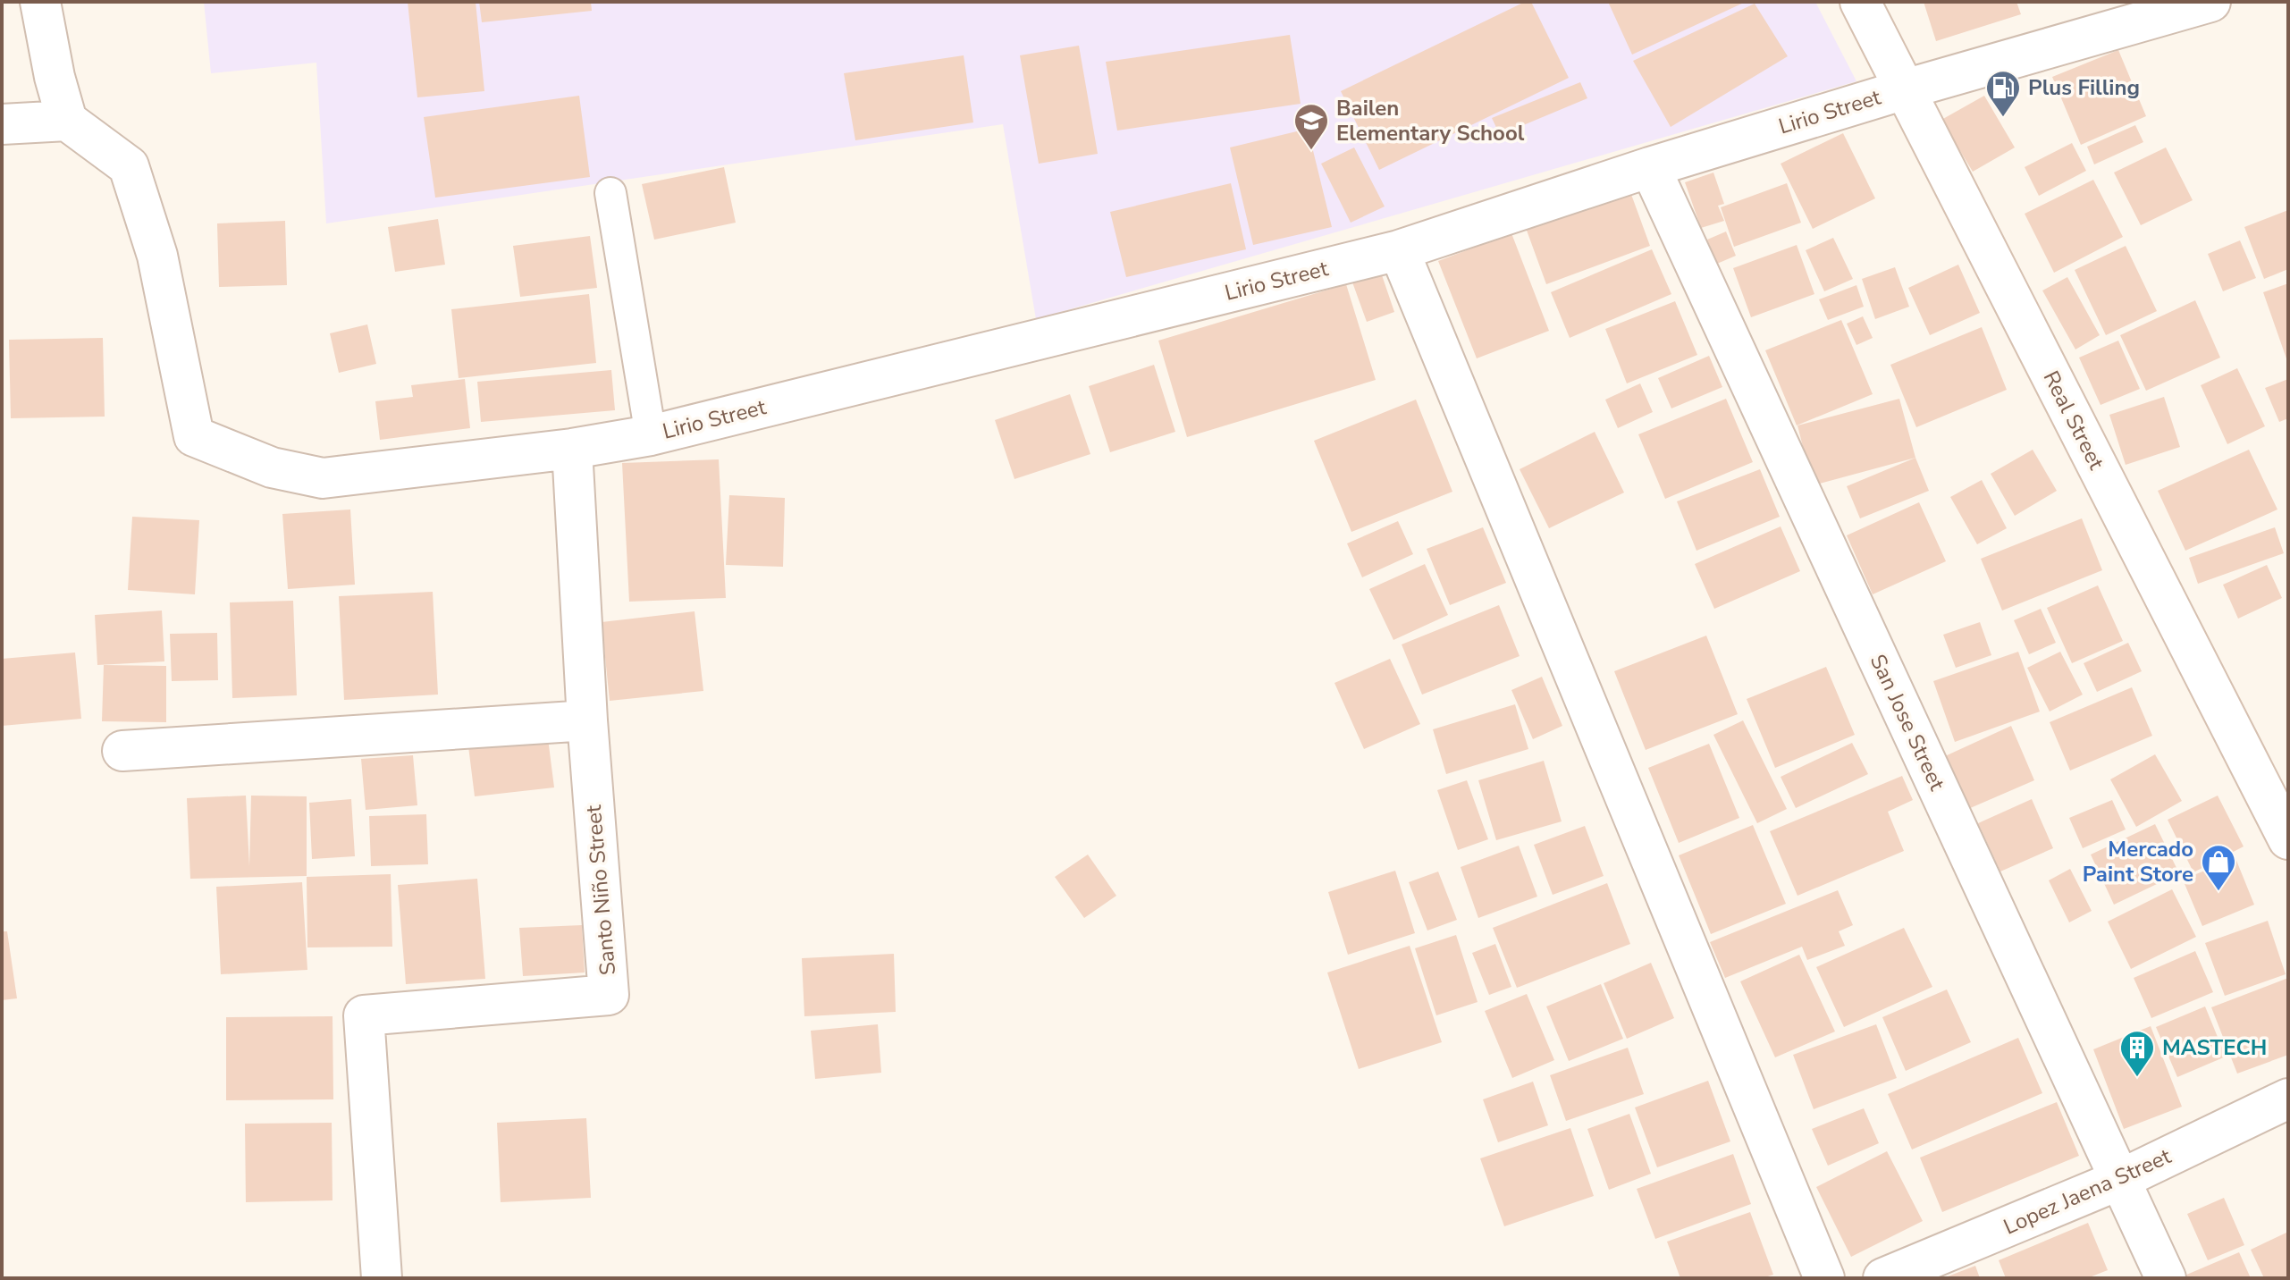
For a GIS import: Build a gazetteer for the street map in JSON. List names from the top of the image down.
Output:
{
  "streets": {
    "street": [
      "Lirio Street",
      "Real Street",
      "San Jose Street",
      "Santo Niño Street",
      "Lopez Jaena Street"
    ]
  },
  "crossings": [
    ["Lirio Street", "Real Street"],
    ["Lirio Street", "San Jose Street"],
    ["Lirio Street", "Santo Niño Street"],
    ["San Jose Street", "Lopez Jaena Street"]
  ],
  "places": {
    "fuel station": ["Plus Filling"],
    "school or university": ["Bailen Elementary School"],
    "shop": ["Mercado Paint Store"],
    "building": ["MASTECH"]
  }
}
